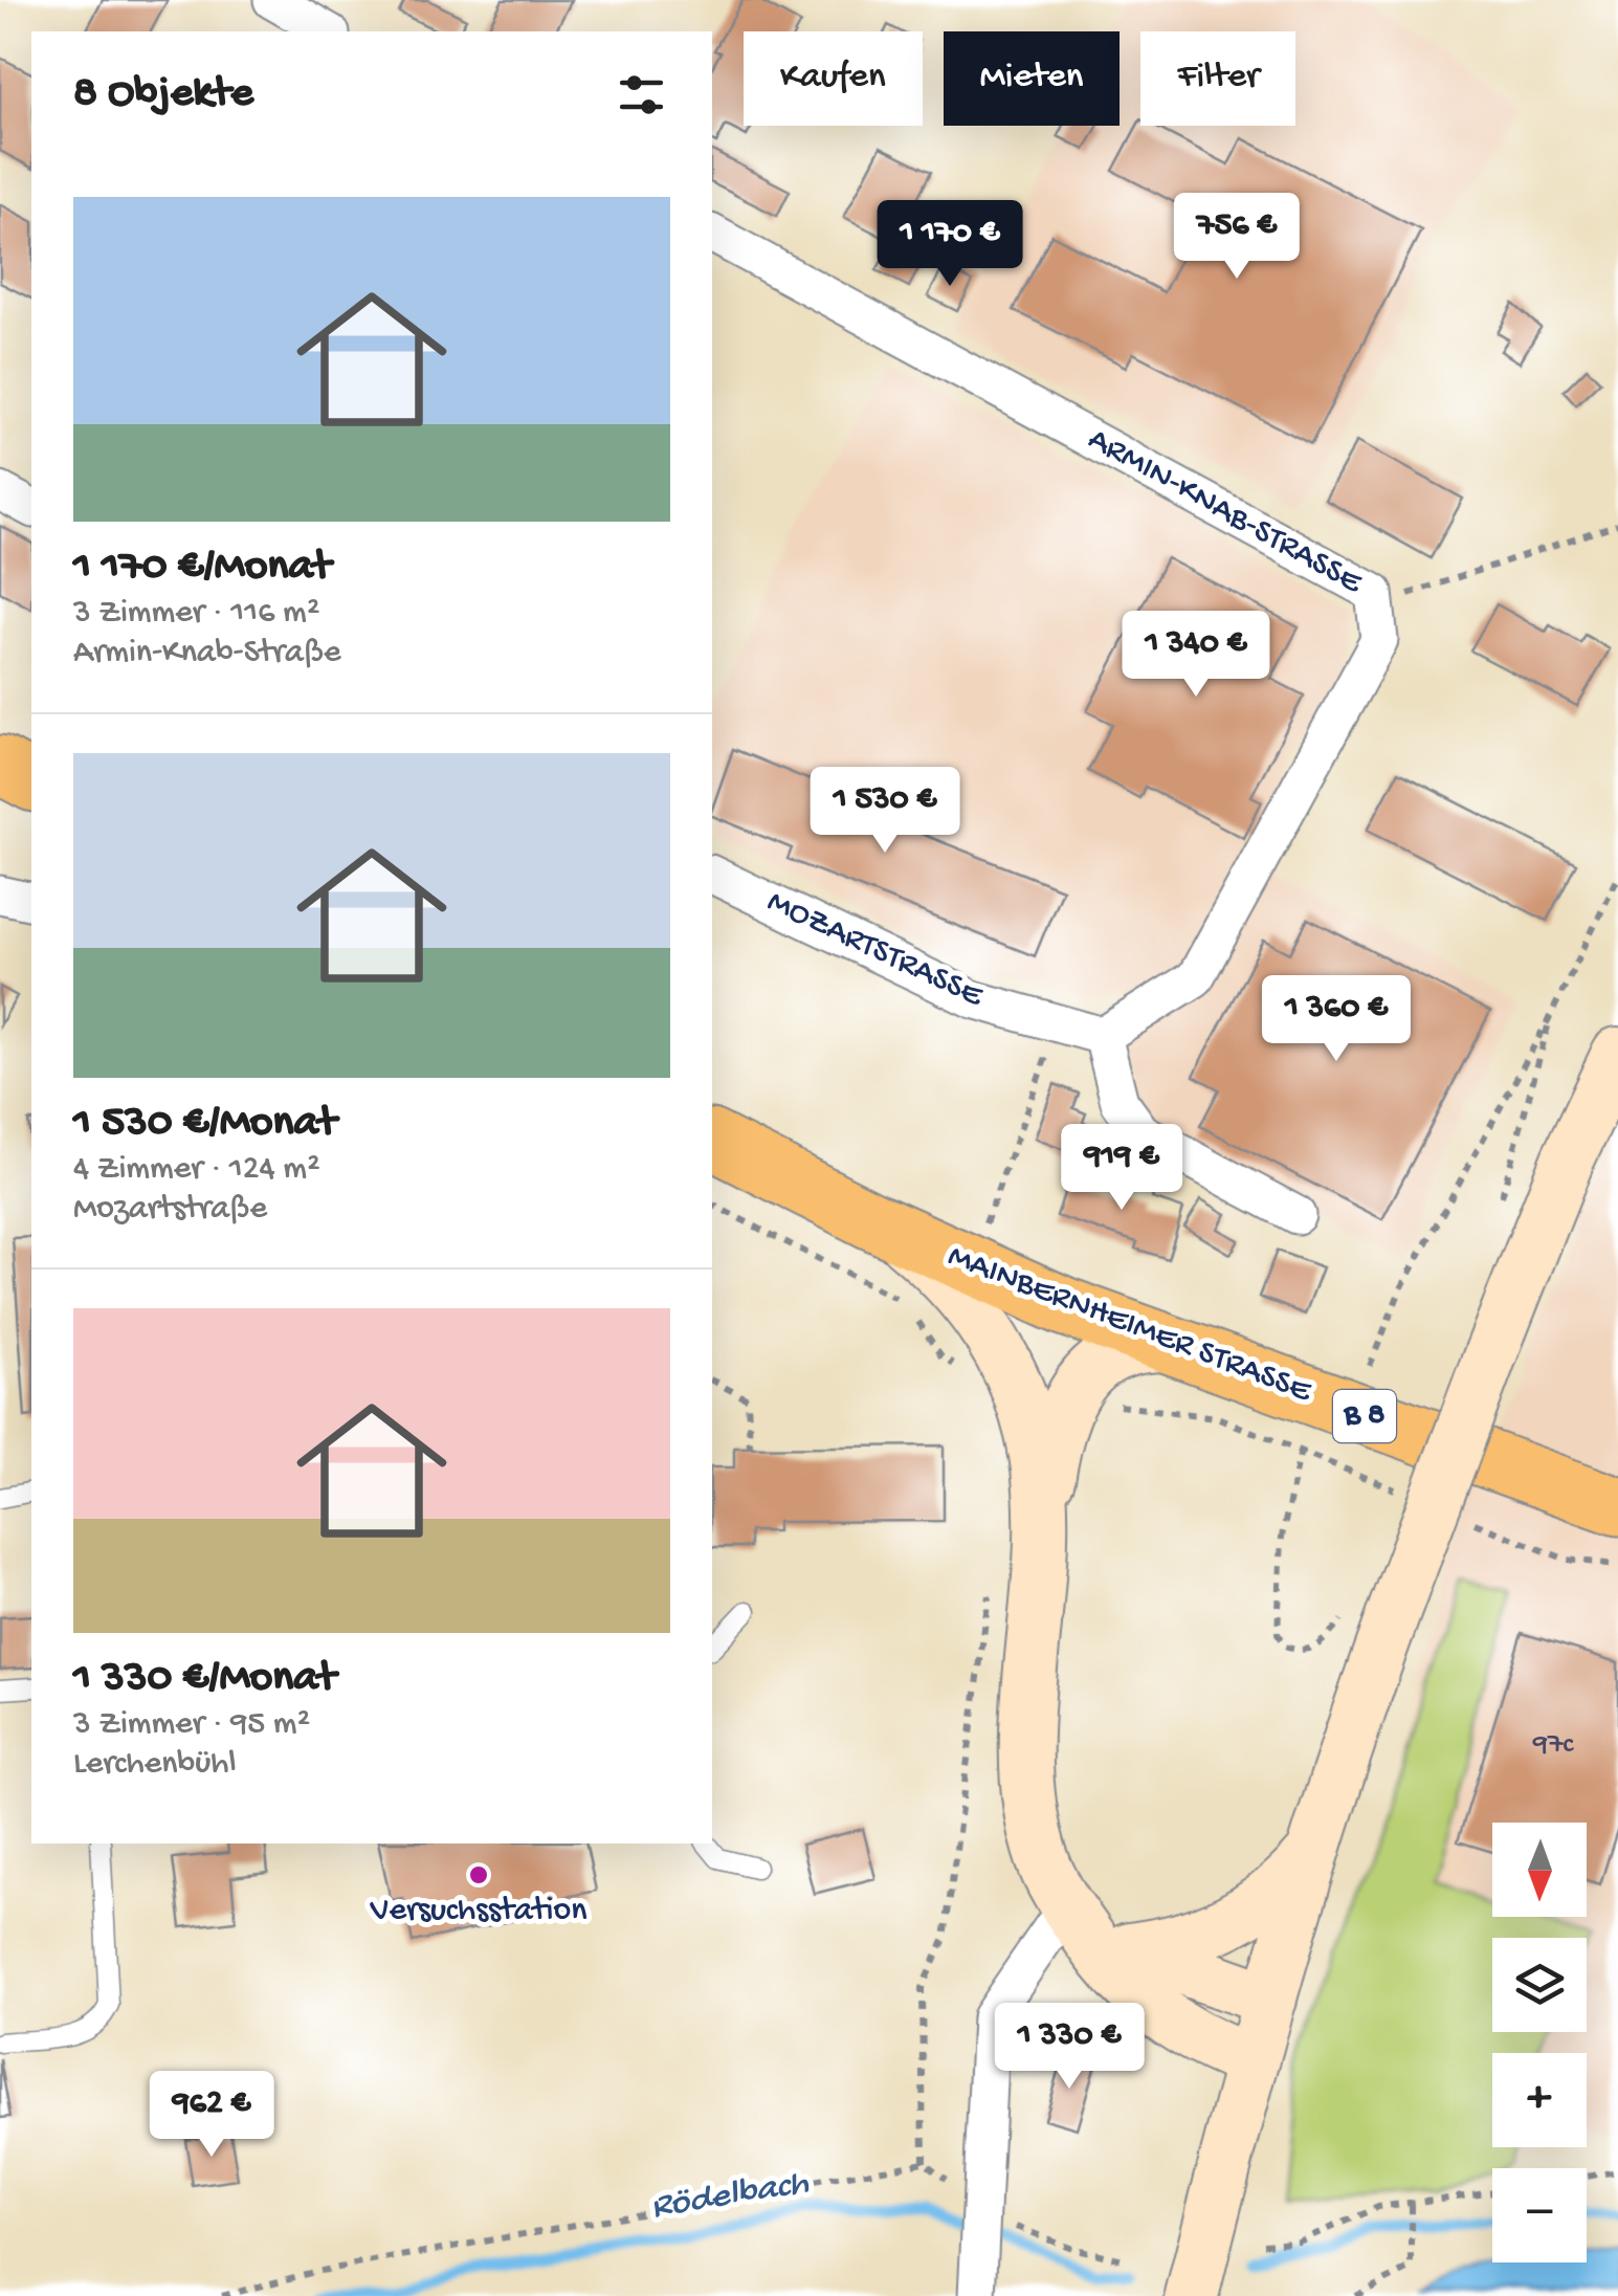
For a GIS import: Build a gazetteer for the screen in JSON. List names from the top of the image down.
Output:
{
  "streets": {
    "main road": ["MAINBERNHEIMER STRASSE", "B 8"],
    "street": ["ARMIN-KNAB-STRASSE", "MOZARTSTRASSE"]
  },
  "crossings": [
    ["ARMIN-KNAB-STRASSE", "MOZARTSTRASSE"]
  ],
  "water": ["Rödelbach"],
  "places": ["Versuchsstation"],
  "house_numbers": ["97c"],
  "north": "bottom",
  "page": {
    "chip": ["Kaufen", "Mieten", "Filter"],
    "heading": "8 Objekte",
    "list": [
      {
        "name": "1 170 €/Monat",
        "note": "3 Zimmer · 116 m² · Armin-Knab-Straße"
      },
      {
        "name": "1 530 €/Monat",
        "note": "4 Zimmer · 124 m² · Mozartstraße"
      },
      {
        "name": "1 330 €/Monat",
        "note": "3 Zimmer · 95 m² · Lerchenbühl"
      }
    ],
    "price": [
      "756 €",
      "1 170 €",
      "1 340 €",
      "1 530 €",
      "1 360 €",
      "919 €",
      "1 330 €",
      "962 €"
    ],
    "map_buttons": ["+", "−"]
  }
}
